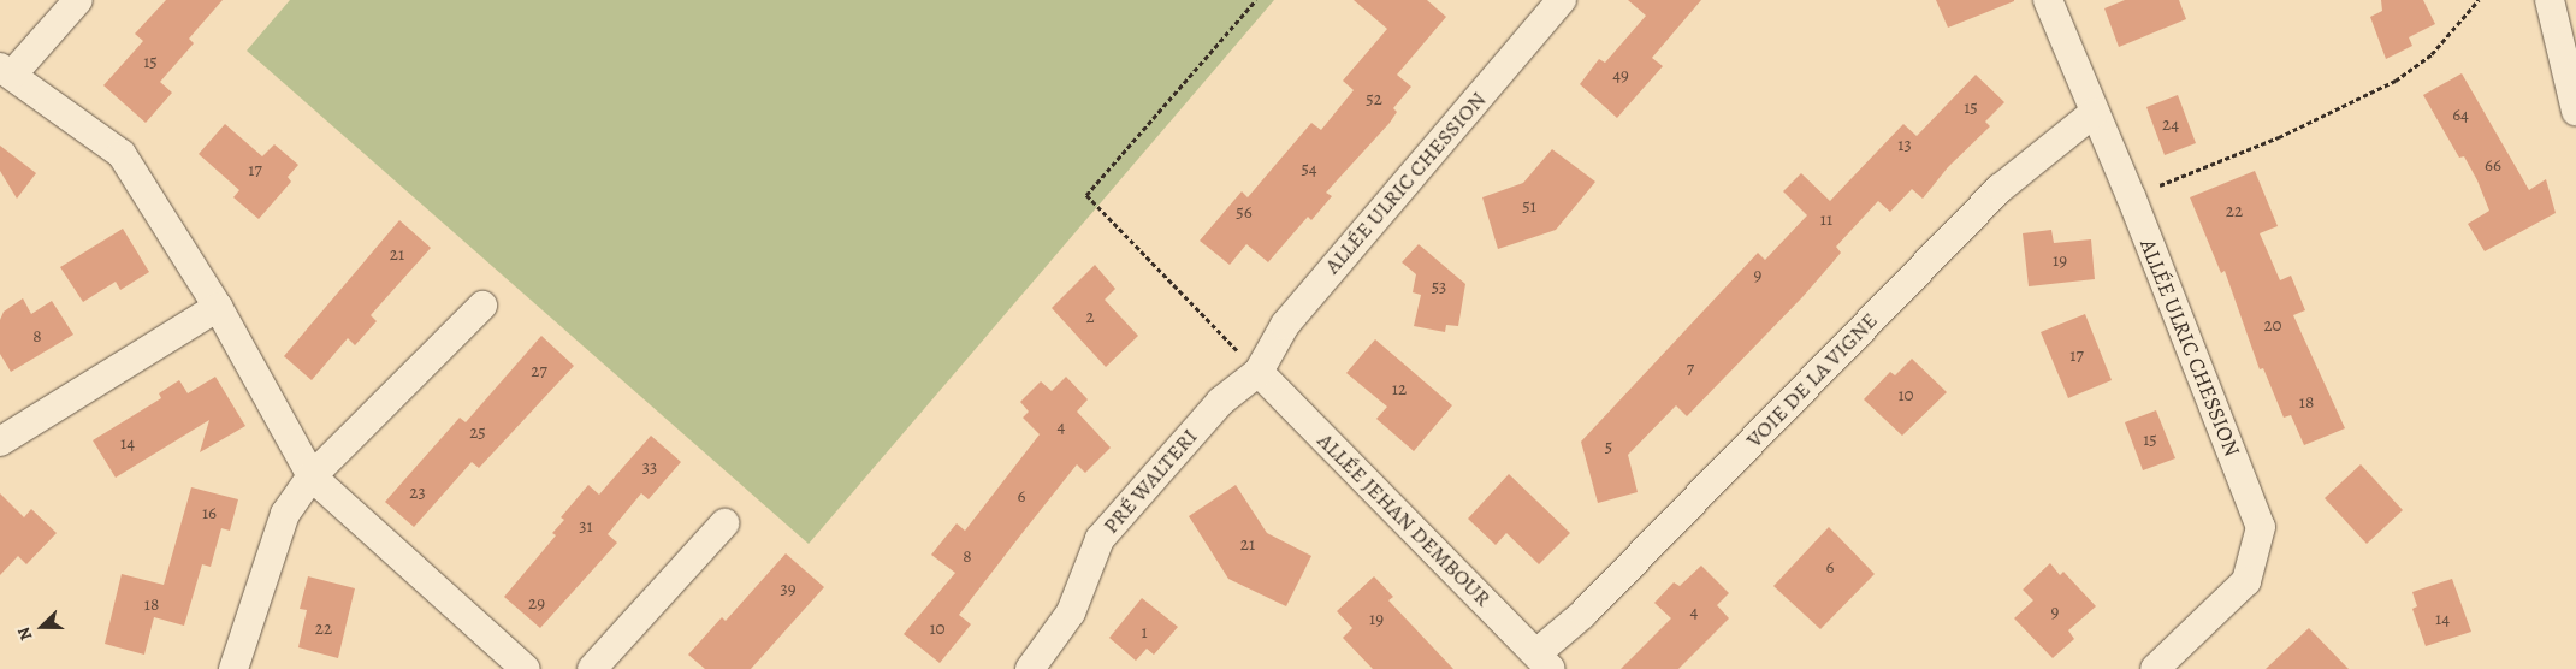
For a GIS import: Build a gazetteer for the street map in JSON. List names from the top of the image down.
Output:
{
  "streets": {
    "street": [
      "ALLÉE ULRIC CHESSION",
      "VOIE DE LA VIGNE",
      "PRÉ WALTERI",
      "ALLÉE JEHAN DEMBOUR"
    ]
  },
  "crossings": [
    ["ALLÉE ULRIC CHESSION", "VOIE DE LA VIGNE"],
    ["ALLÉE ULRIC CHESSION", "PRÉ WALTERI"],
    ["ALLÉE ULRIC CHESSION", "ALLÉE JEHAN DEMBOUR"],
    ["VOIE DE LA VIGNE", "ALLÉE JEHAN DEMBOUR"],
    ["PRÉ WALTERI", "ALLÉE JEHAN DEMBOUR"]
  ],
  "house_numbers": [
    "15",
    "49",
    "52",
    "15",
    "64",
    "24",
    "13",
    "66",
    "54",
    "17",
    "51",
    "22",
    "56",
    "11",
    "21",
    "19",
    "9",
    "53",
    "2",
    "20",
    "8",
    "17",
    "7",
    "27",
    "12",
    "10",
    "18",
    "4",
    "25",
    "15",
    "14",
    "5",
    "33",
    "23",
    "6",
    "16",
    "31",
    "21",
    "8",
    "6",
    "39",
    "29",
    "18",
    "4",
    "9",
    "19",
    "14",
    "22",
    "10",
    "1"
  ],
  "north": "left"
}
